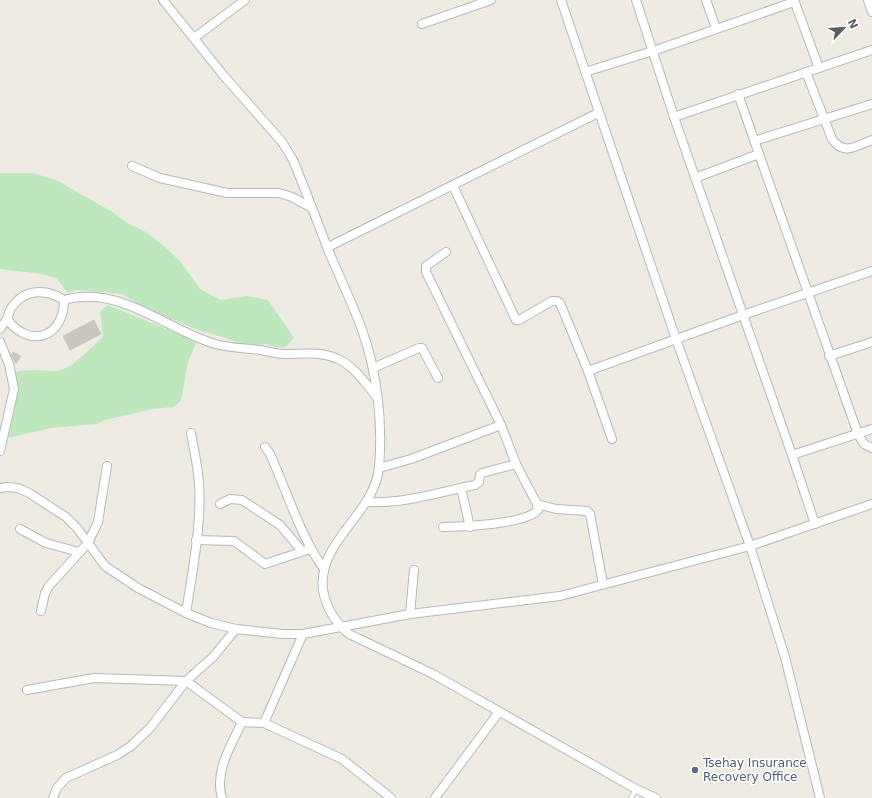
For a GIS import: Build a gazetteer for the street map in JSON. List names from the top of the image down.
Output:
{
  "places": ["Tsehay Insurance Recovery Office"],
  "north": "top right"
}
